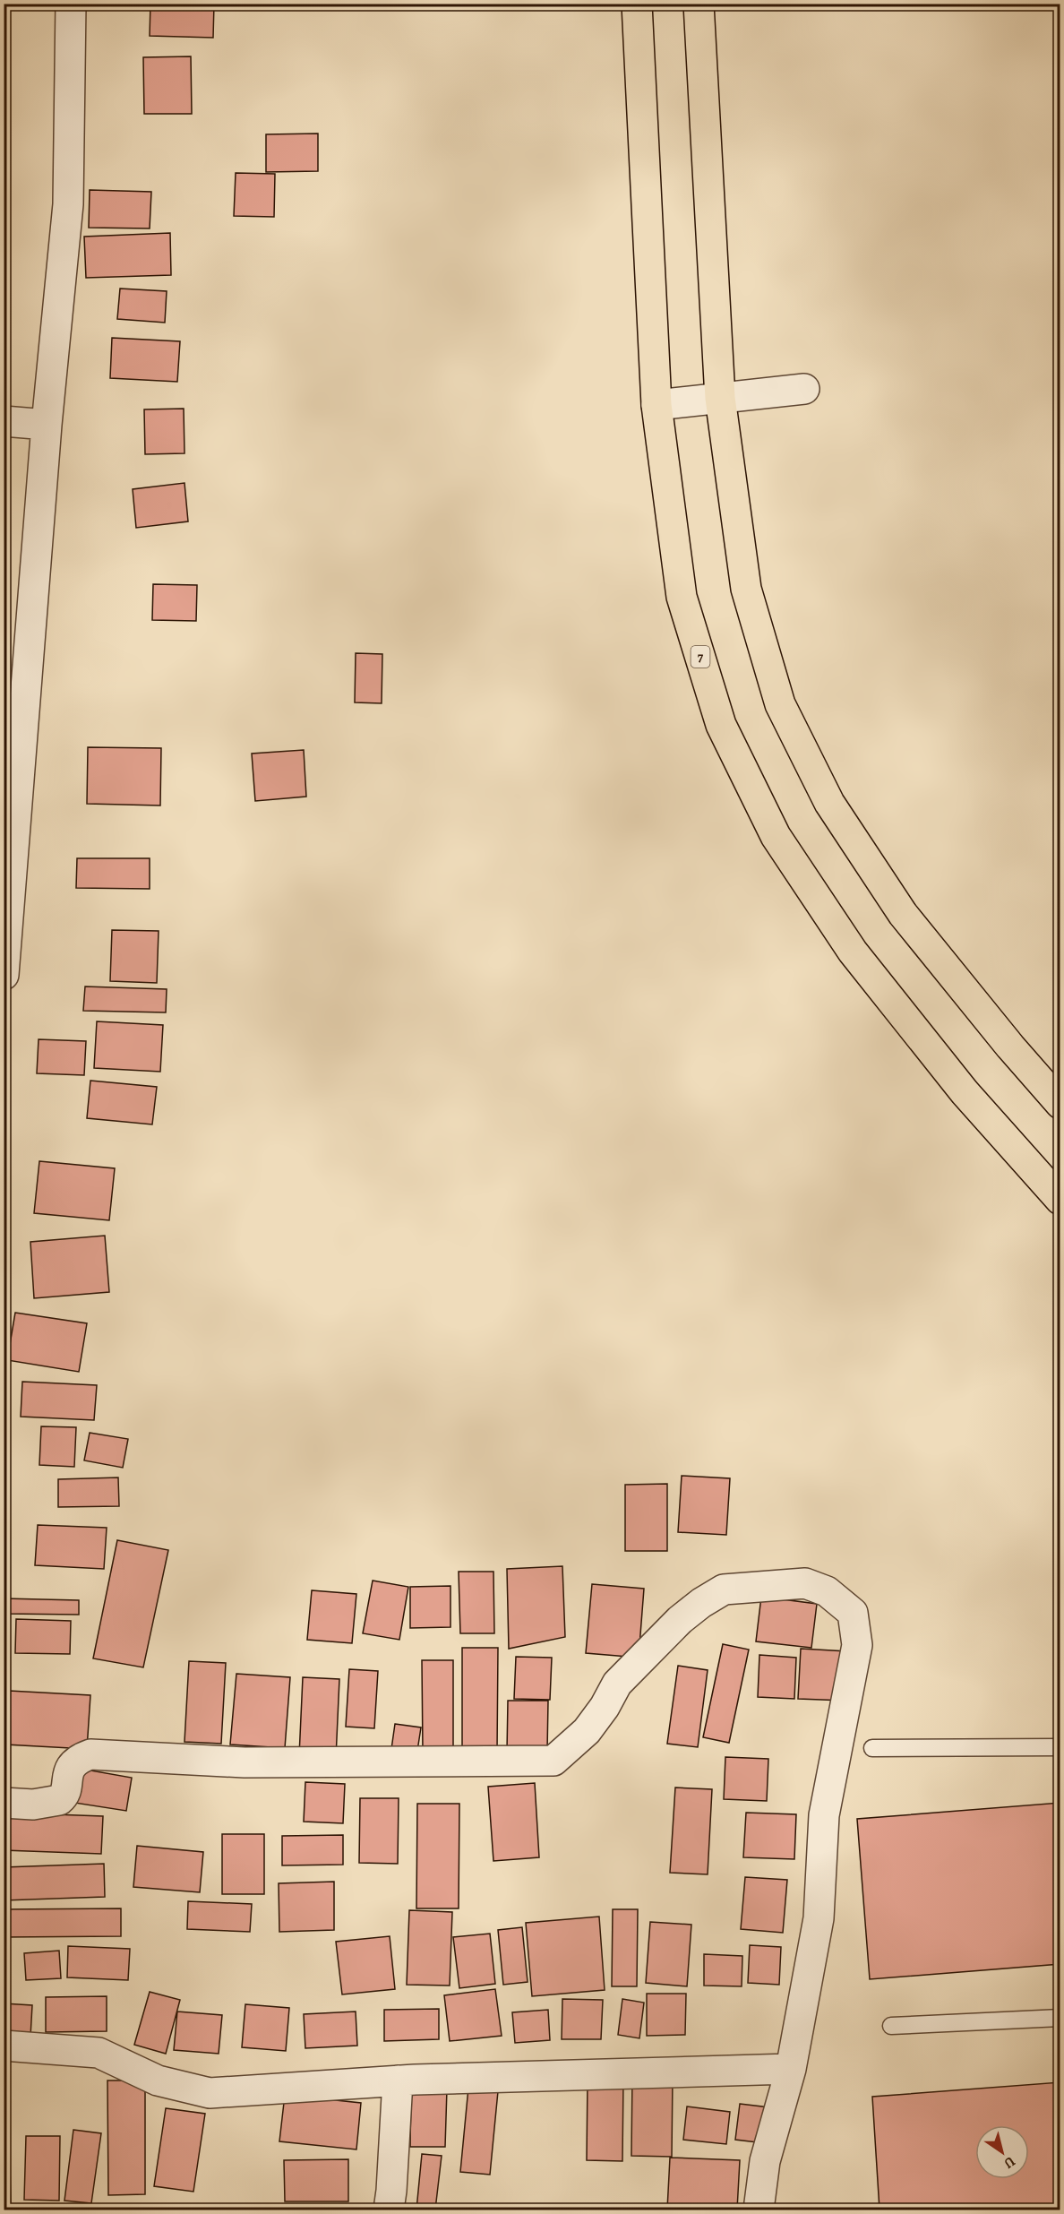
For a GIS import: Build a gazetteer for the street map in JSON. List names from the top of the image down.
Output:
{
  "streets": {
    "highway": ["7"]
  },
  "north": "bottom right"
}
